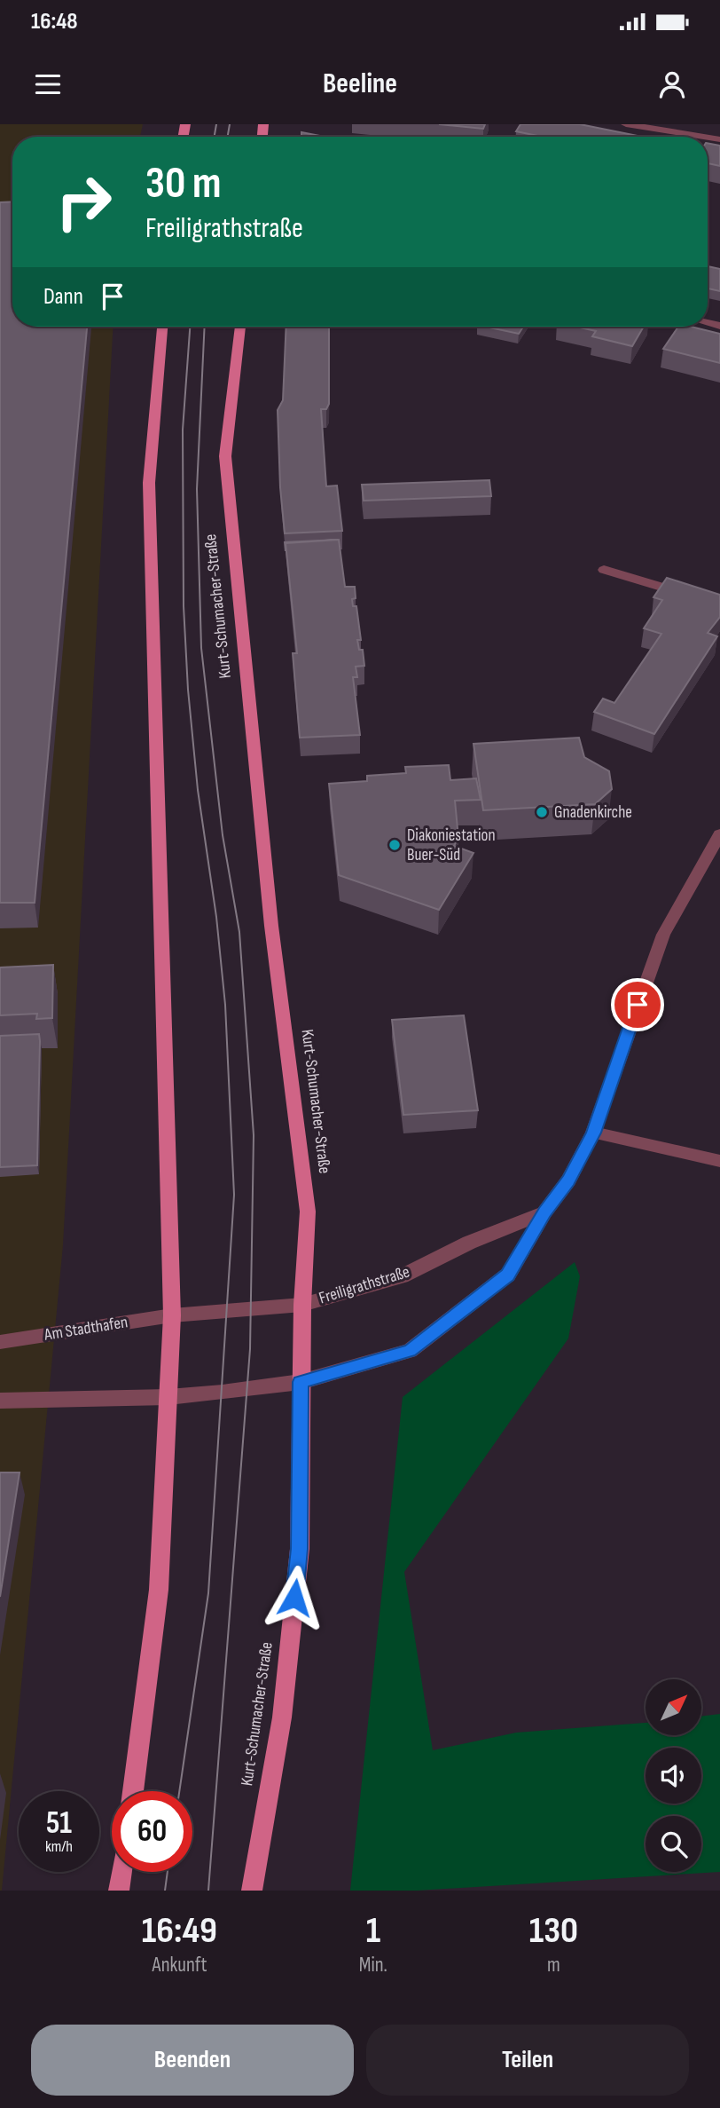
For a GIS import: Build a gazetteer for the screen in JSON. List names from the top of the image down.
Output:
{
  "streets": {
    "main road": ["Kurt-Schumacher-Straße"],
    "street": ["Freiligrathstraße", "Am Stadthafen"]
  },
  "crossings": [
    ["Kurt-Schumacher-Straße", "Freiligrathstraße"],
    ["Freiligrathstraße", "Am Stadthafen"]
  ],
  "places": ["Gnadenkirche", "Diakoniestation Buer-Süd"],
  "north": "top right",
  "page": {
    "status": "16:48",
    "header": "Beeline",
    "turn": ["30 m", "Freiligrathstraße"],
    "then": "Dann",
    "speed": "51 km/h",
    "limit": "60",
    "eta": [
      "16:49",
      "Ankunft",
      "1",
      "Min.",
      "130",
      "m"
    ],
    "buttons": ["Beenden", "Teilen"]
  }
}
